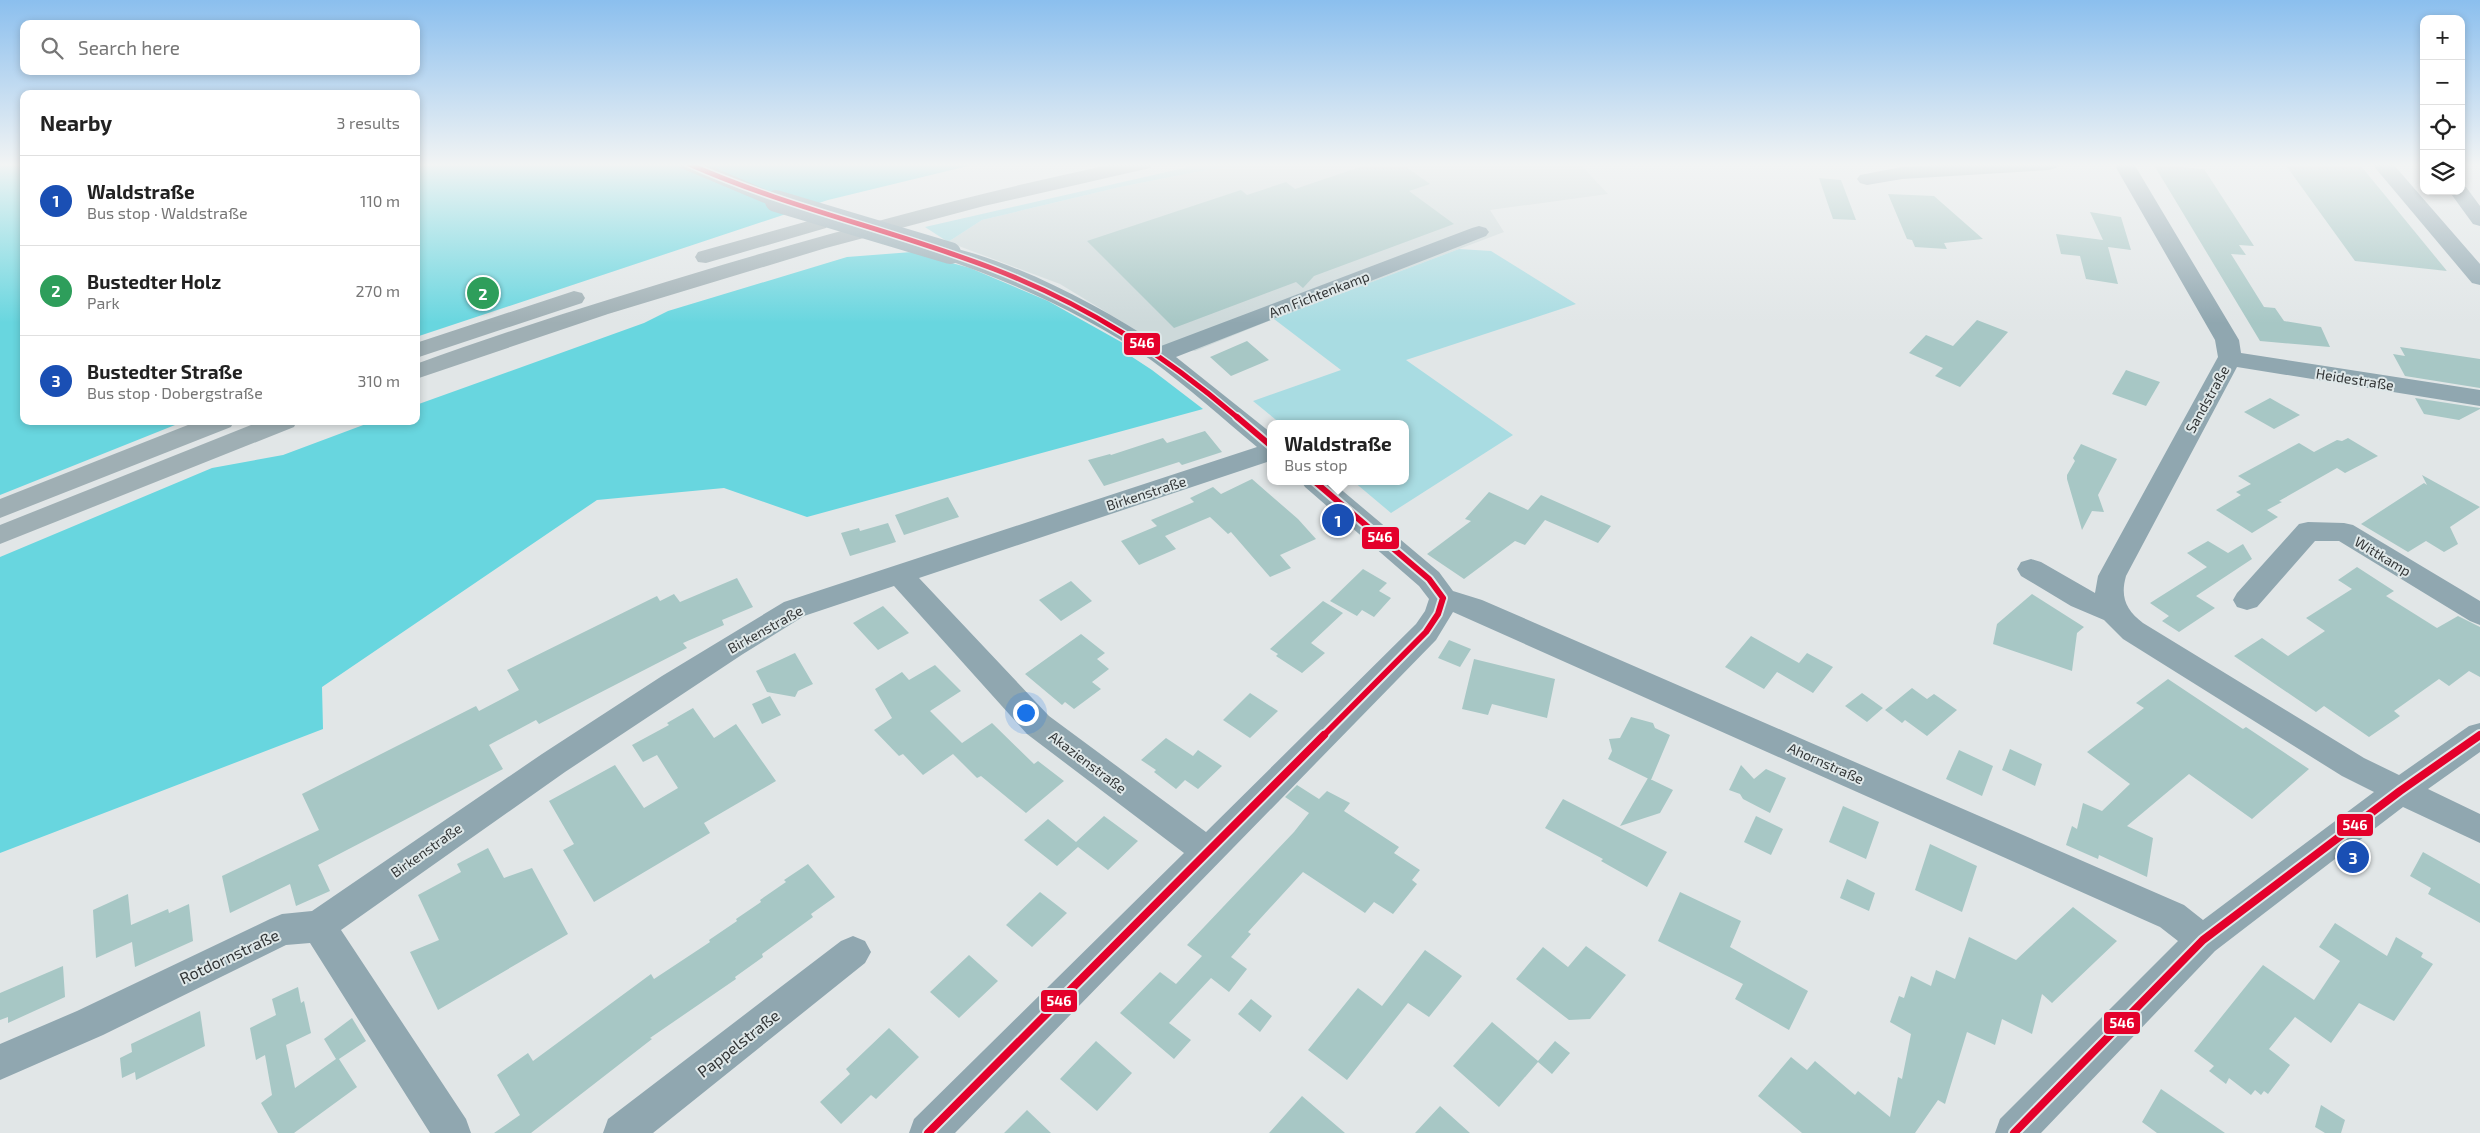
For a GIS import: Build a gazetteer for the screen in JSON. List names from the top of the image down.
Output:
{
  "streets": {
    "street": [
      "Am Fichtenkamp",
      "Heidestraße",
      "Sandstraße",
      "Birkenstraße",
      "Wittkamp",
      "Akazienstraße",
      "Ahornstraße",
      "Rotdornstraße",
      "Pappelstraße"
    ]
  },
  "crossings": [
    ["Heidestraße", "Sandstraße"],
    ["Birkenstraße", "Akazienstraße"],
    ["Birkenstraße", "Rotdornstraße"]
  ],
  "lines": ["transit line 546"],
  "page": {
    "map_buttons": ["+", "−"],
    "search": "Search here",
    "heading": ["Nearby", "3 results"],
    "list": [
      {
        "mark": "1",
        "name": "Waldstraße",
        "note": "Bus stop · Waldstraße",
        "value": "110 m"
      },
      {
        "mark": "2",
        "name": "Bustedter Holz",
        "note": "Park",
        "value": "270 m"
      },
      {
        "mark": "3",
        "name": "Bustedter Straße",
        "note": "Bus stop · Dobergstraße",
        "value": "310 m"
      }
    ],
    "pins": ["2", "1", "3"],
    "popup": ["Waldstraße", "Bus stop"]
  }
}
